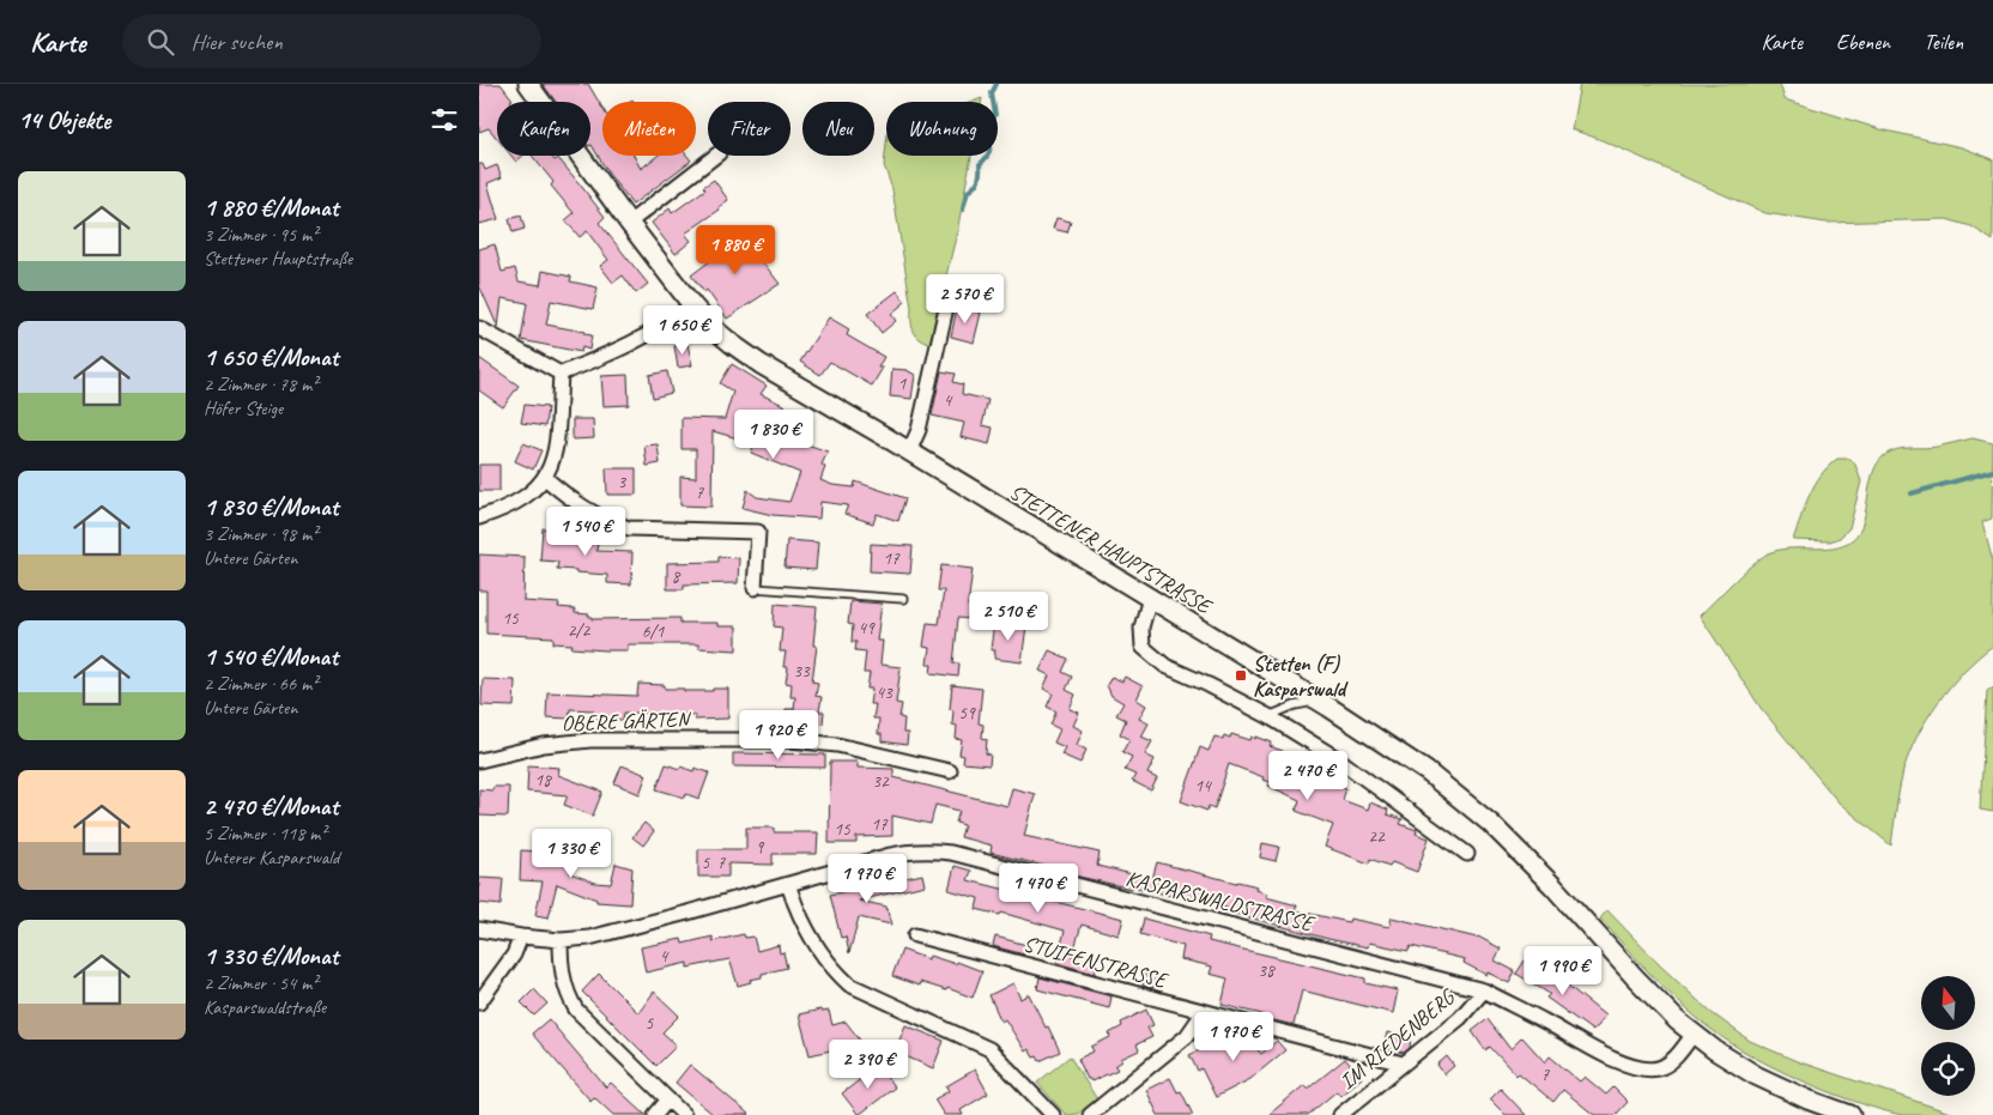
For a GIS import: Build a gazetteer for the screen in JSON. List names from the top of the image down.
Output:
{
  "streets": {
    "street": [
      "STETTENER HAUPTSTRASSE",
      "OBERE GÄRTEN",
      "KASPARSWALDSTRASSE",
      "STUIFENSTRASSE",
      "IM RIEDENBERG"
    ]
  },
  "crossings": [
    ["STETTENER HAUPTSTRASSE", "IM RIEDENBERG"],
    ["KASPARSWALDSTRASSE", "IM RIEDENBERG"],
    ["STUIFENSTRASSE", "IM RIEDENBERG"]
  ],
  "places": {
    "transit": ["Stetten (F) Kasparswald"]
  },
  "house_numbers": [
    "1",
    "4",
    "3",
    "7",
    "17",
    "8",
    "15",
    "49",
    "2/2",
    "6/1",
    "33",
    "43",
    "59",
    "18",
    "32",
    "14",
    "17",
    "15",
    "22",
    "9",
    "5",
    "7",
    "4",
    "38",
    "5",
    "7"
  ],
  "north": "top",
  "page": {
    "header": "Karte",
    "search": "Hier suchen",
    "nav": ["Karte", "Ebenen", "Teilen"],
    "heading": "14 Objekte",
    "chip": [
      "Kaufen",
      "Mieten",
      "Filter",
      "Neu",
      "Wohnung"
    ],
    "list": [
      {
        "name": "1 880 €/Monat",
        "note": "3 Zimmer · 95 m² · Stettener Hauptstraße"
      },
      {
        "name": "1 650 €/Monat",
        "note": "2 Zimmer · 78 m² · Höfer Steige"
      },
      {
        "name": "1 830 €/Monat",
        "note": "3 Zimmer · 98 m² · Untere Gärten"
      },
      {
        "name": "1 540 €/Monat",
        "note": "2 Zimmer · 66 m² · Untere Gärten"
      },
      {
        "name": "2 470 €/Monat",
        "note": "5 Zimmer · 118 m² · Unterer Kasparswald"
      },
      {
        "name": "1 330 €/Monat",
        "note": "2 Zimmer · 54 m² · Kasparswaldstraße"
      }
    ],
    "price": [
      "1 880 €",
      "2 570 €",
      "1 650 €",
      "1 830 €",
      "1 540 €",
      "2 510 €",
      "1 920 €",
      "2 470 €",
      "1 330 €",
      "1 970 €",
      "1 470 €",
      "1 990 €",
      "1 970 €",
      "2 390 €"
    ]
  }
}
